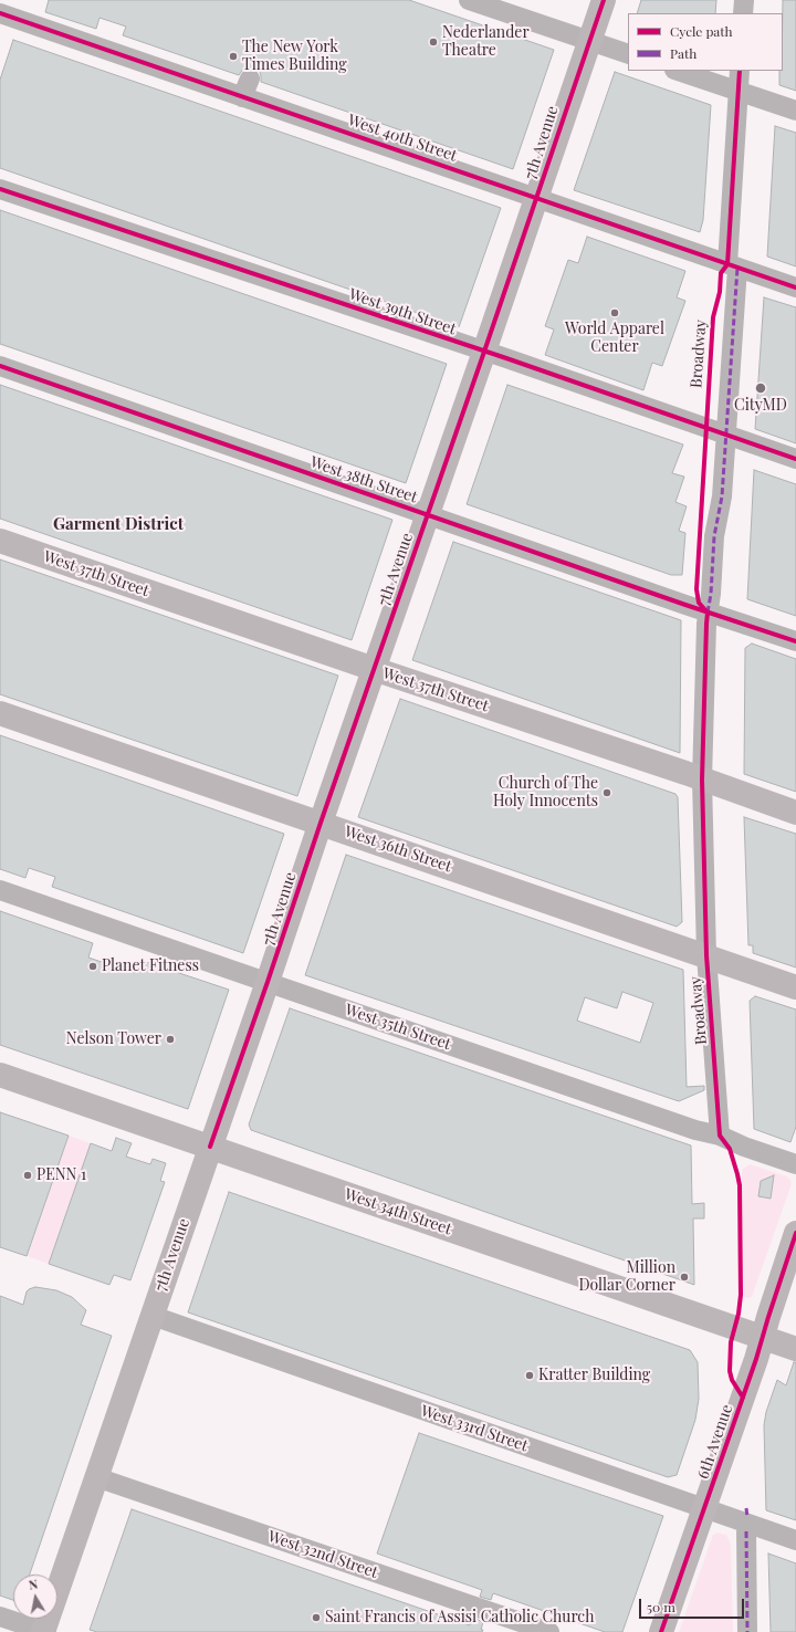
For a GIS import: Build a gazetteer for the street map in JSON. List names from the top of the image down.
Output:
{
  "streets": {
    "main road": [
      "7th Avenue",
      "West 37th Street",
      "West 36th Street",
      "West 34th Street",
      "6th Avenue"
    ],
    "street": [
      "West 40th Street",
      "West 39th Street",
      "Broadway",
      "West 38th Street",
      "West 35th Street",
      "West 33rd Street",
      "West 32nd Street"
    ]
  },
  "crossings": [
    ["West 40th Street", "7th Avenue"],
    ["West 40th Street", "Broadway"],
    ["7th Avenue", "West 39th Street"],
    ["7th Avenue", "West 38th Street"],
    ["7th Avenue", "West 37th Street"],
    ["7th Avenue", "West 36th Street"],
    ["7th Avenue", "West 35th Street"],
    ["7th Avenue", "West 34th Street"],
    ["7th Avenue", "West 33rd Street"],
    ["7th Avenue", "West 32nd Street"],
    ["West 39th Street", "Broadway"],
    ["Broadway", "West 38th Street"],
    ["Broadway", "West 37th Street"],
    ["Broadway", "West 36th Street"],
    ["Broadway", "West 35th Street"],
    ["West 34th Street", "6th Avenue"],
    ["West 33rd Street", "6th Avenue"]
  ],
  "districts": ["Garment District"],
  "places": [
    "Nederlander Theatre",
    "The New York Times Building",
    "World Apparel Center",
    "CityMD",
    "Church of The Holy Innocents",
    "Planet Fitness",
    "Nelson Tower",
    "PENN 1",
    "Million Dollar Corner",
    "Kratter Building",
    "Saint Francis of Assisi Catholic Church"
  ],
  "legend": ["Cycle path", "Path"],
  "scale_bar": "50 m",
  "north": "top"
}
